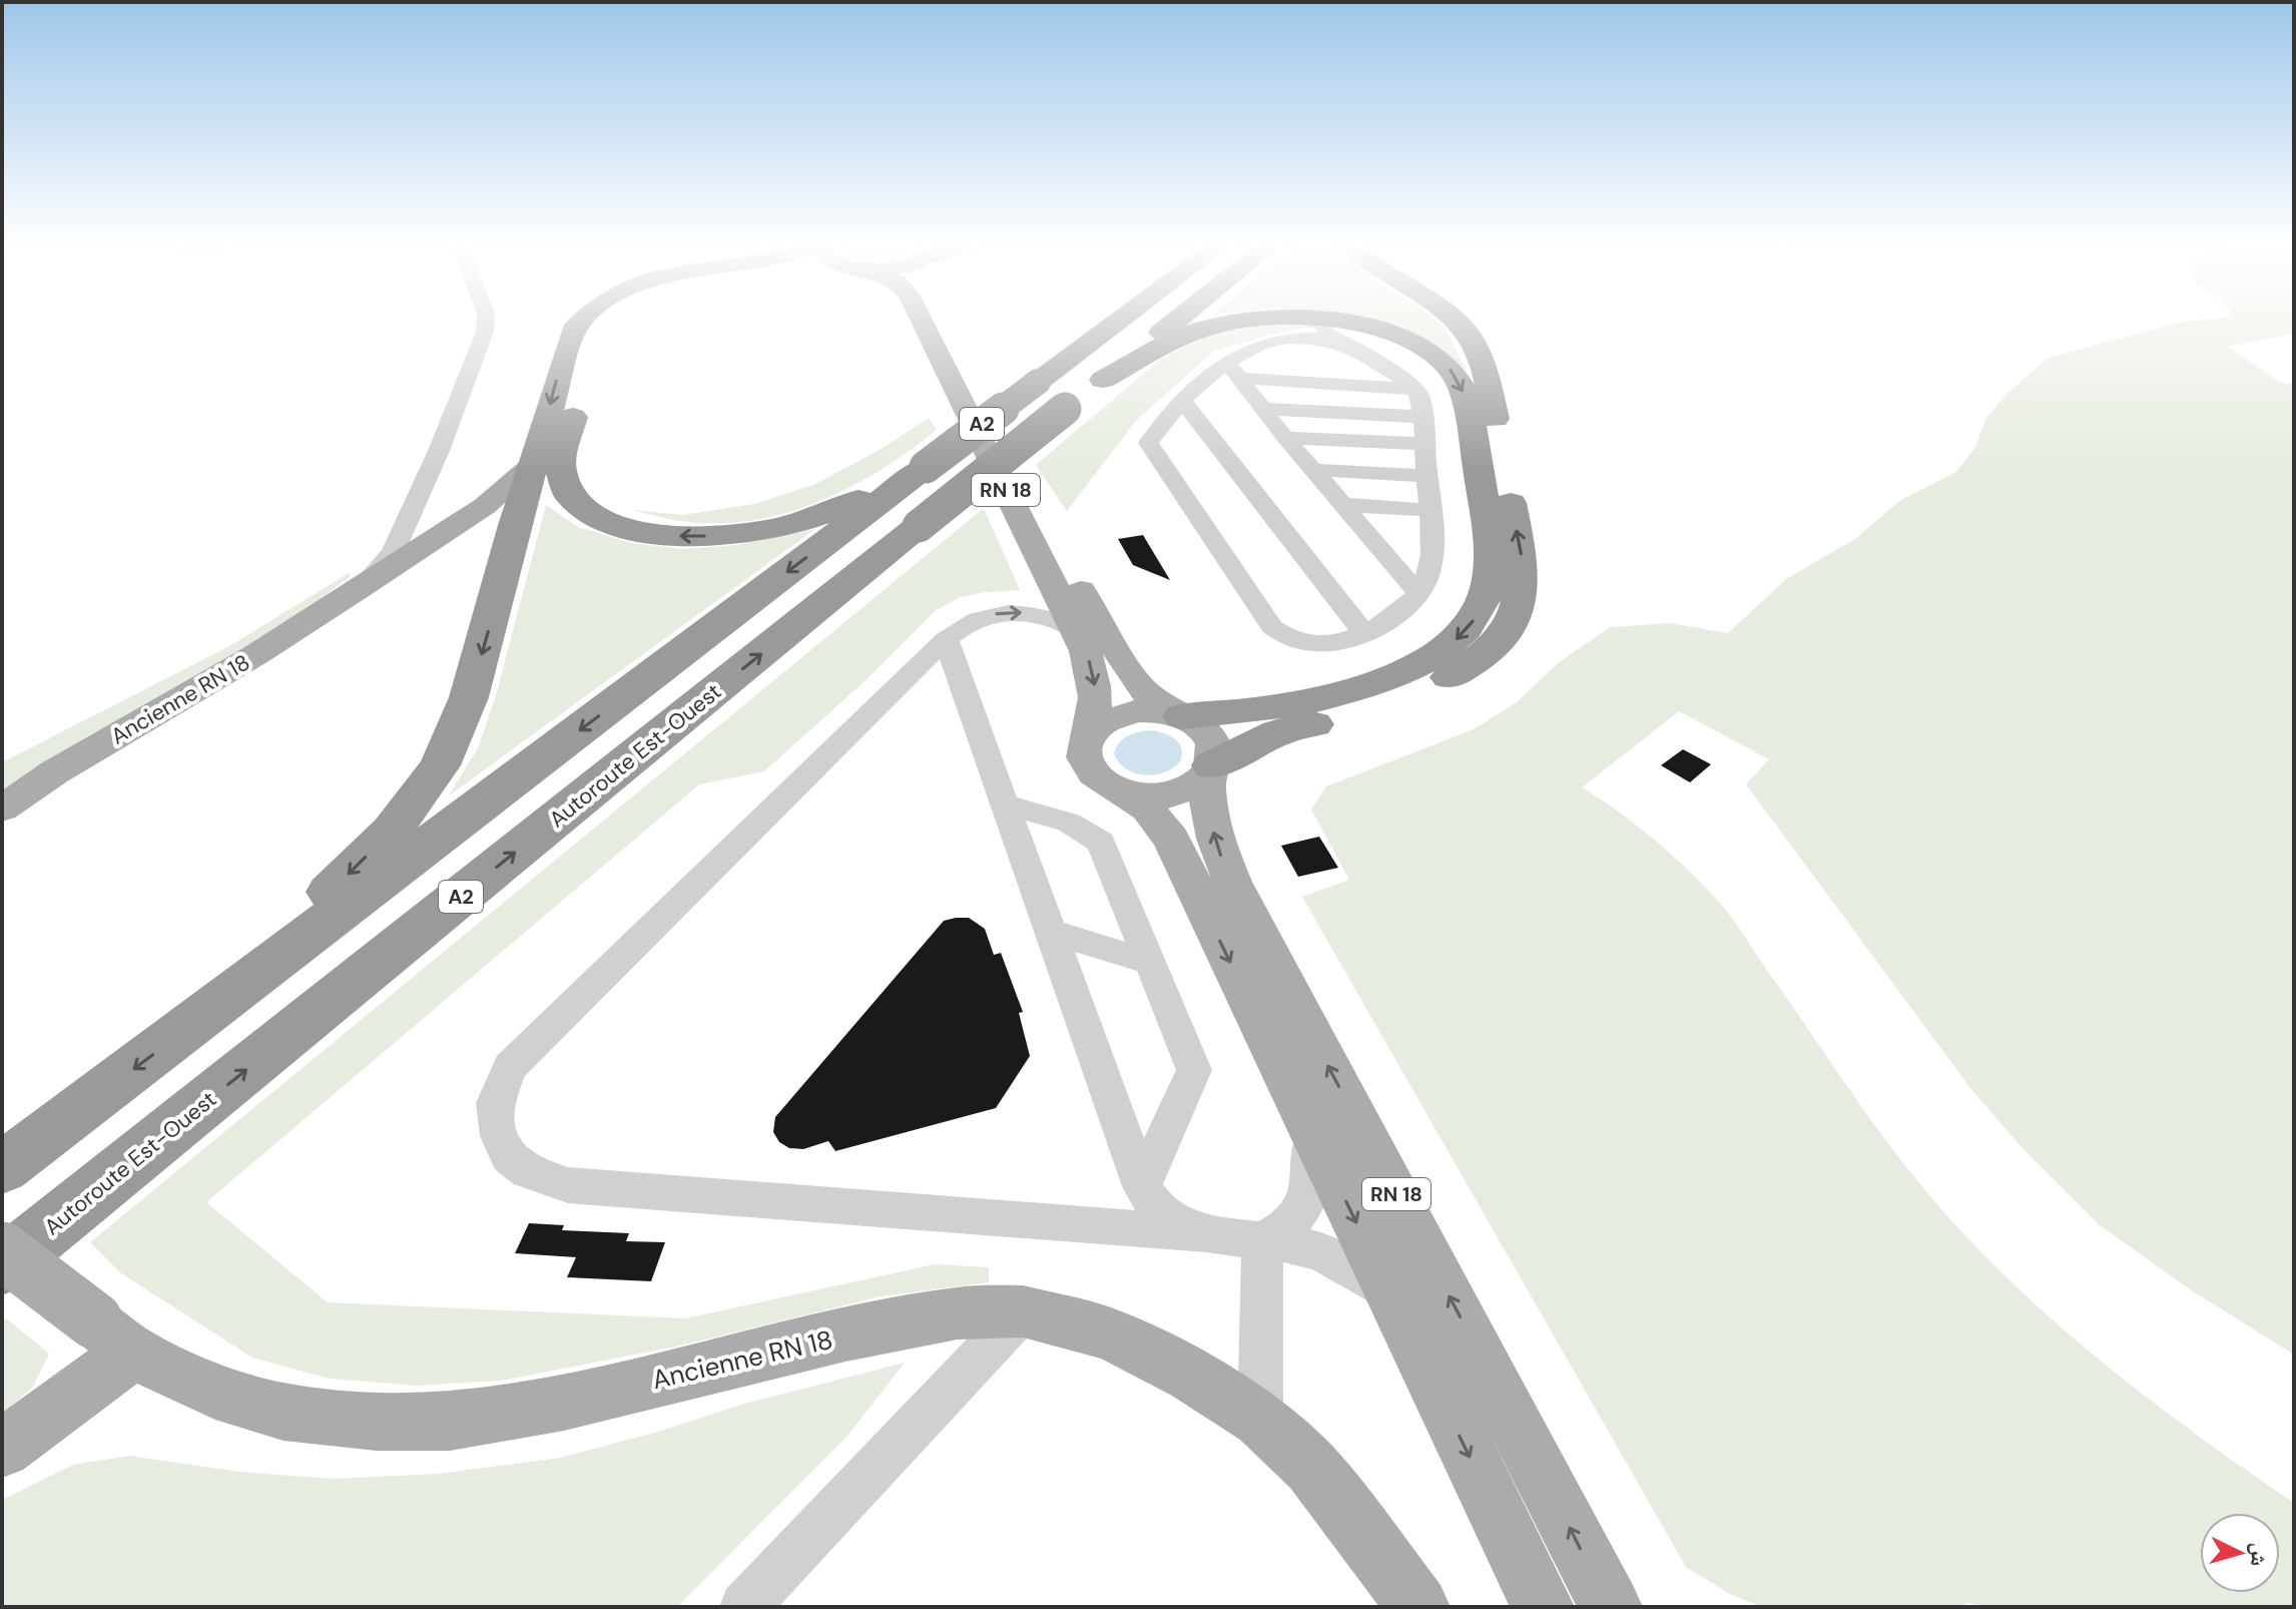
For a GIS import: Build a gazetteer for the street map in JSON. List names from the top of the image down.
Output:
{
  "streets": {
    "highway": ["A2", "Autoroute Est-Ouest"],
    "main road": ["RN 18", "Ancienne RN 18"]
  },
  "north": "right"
}
